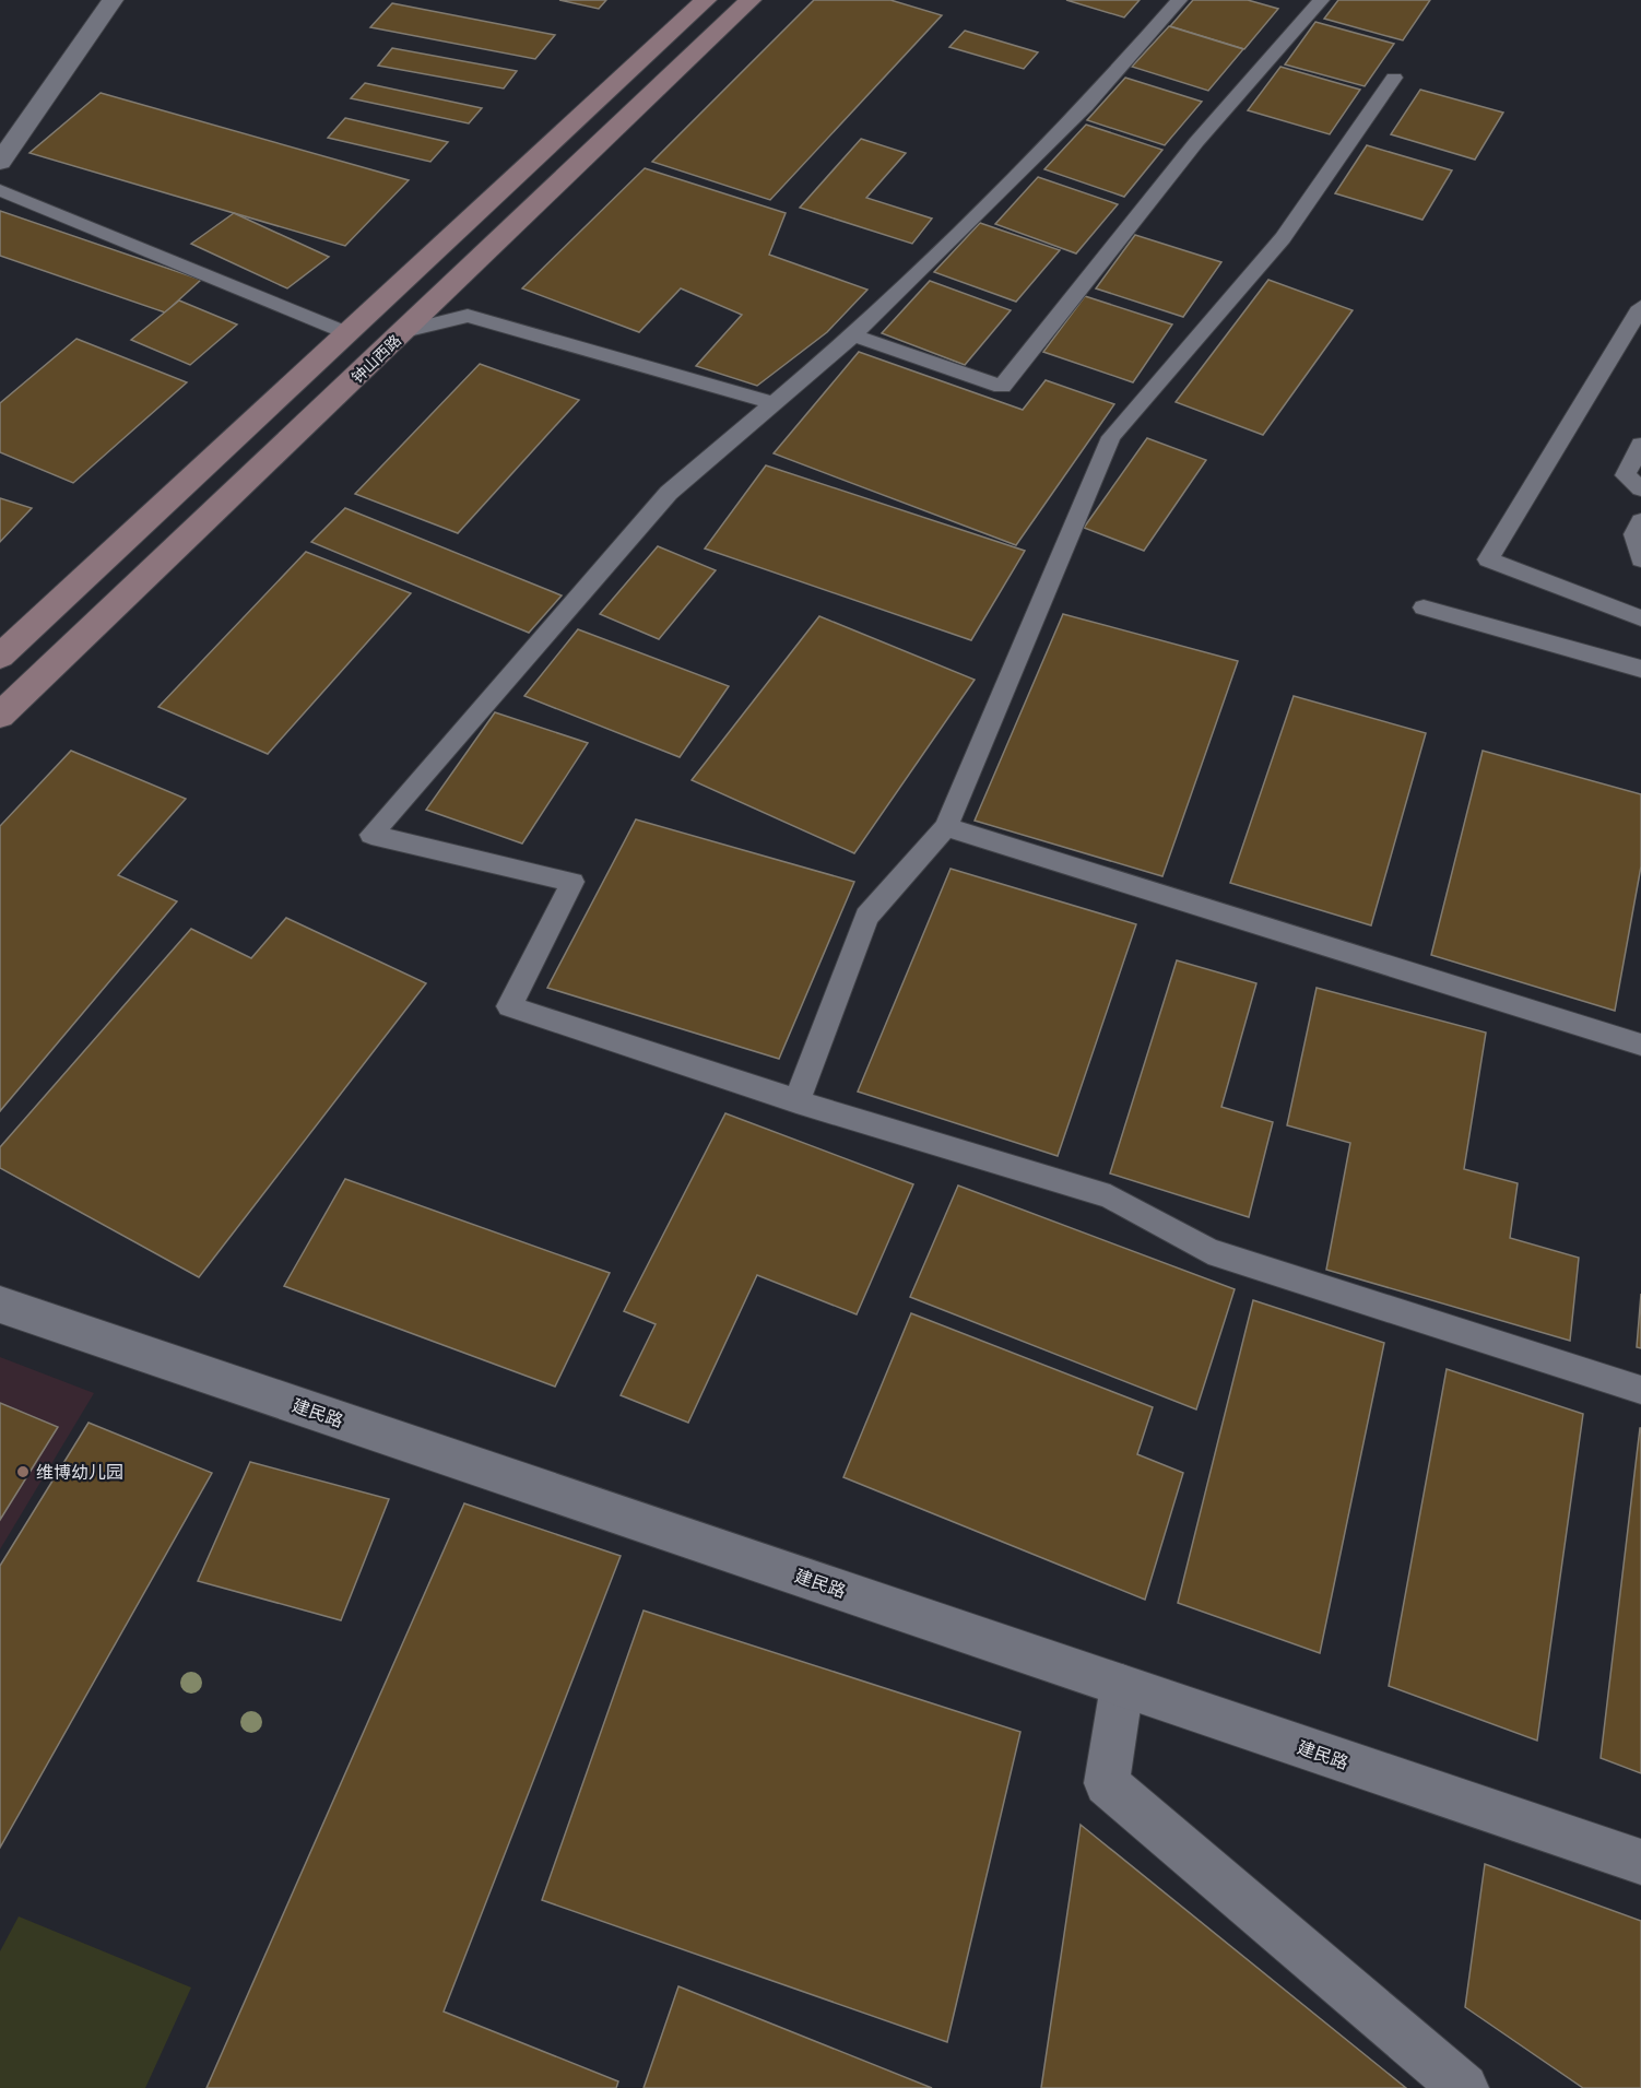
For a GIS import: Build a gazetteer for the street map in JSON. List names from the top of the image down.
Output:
{
  "streets": {
    "main road": ["钟山西路"],
    "street": ["建民路"]
  },
  "places": ["维博幼儿园"]
}
